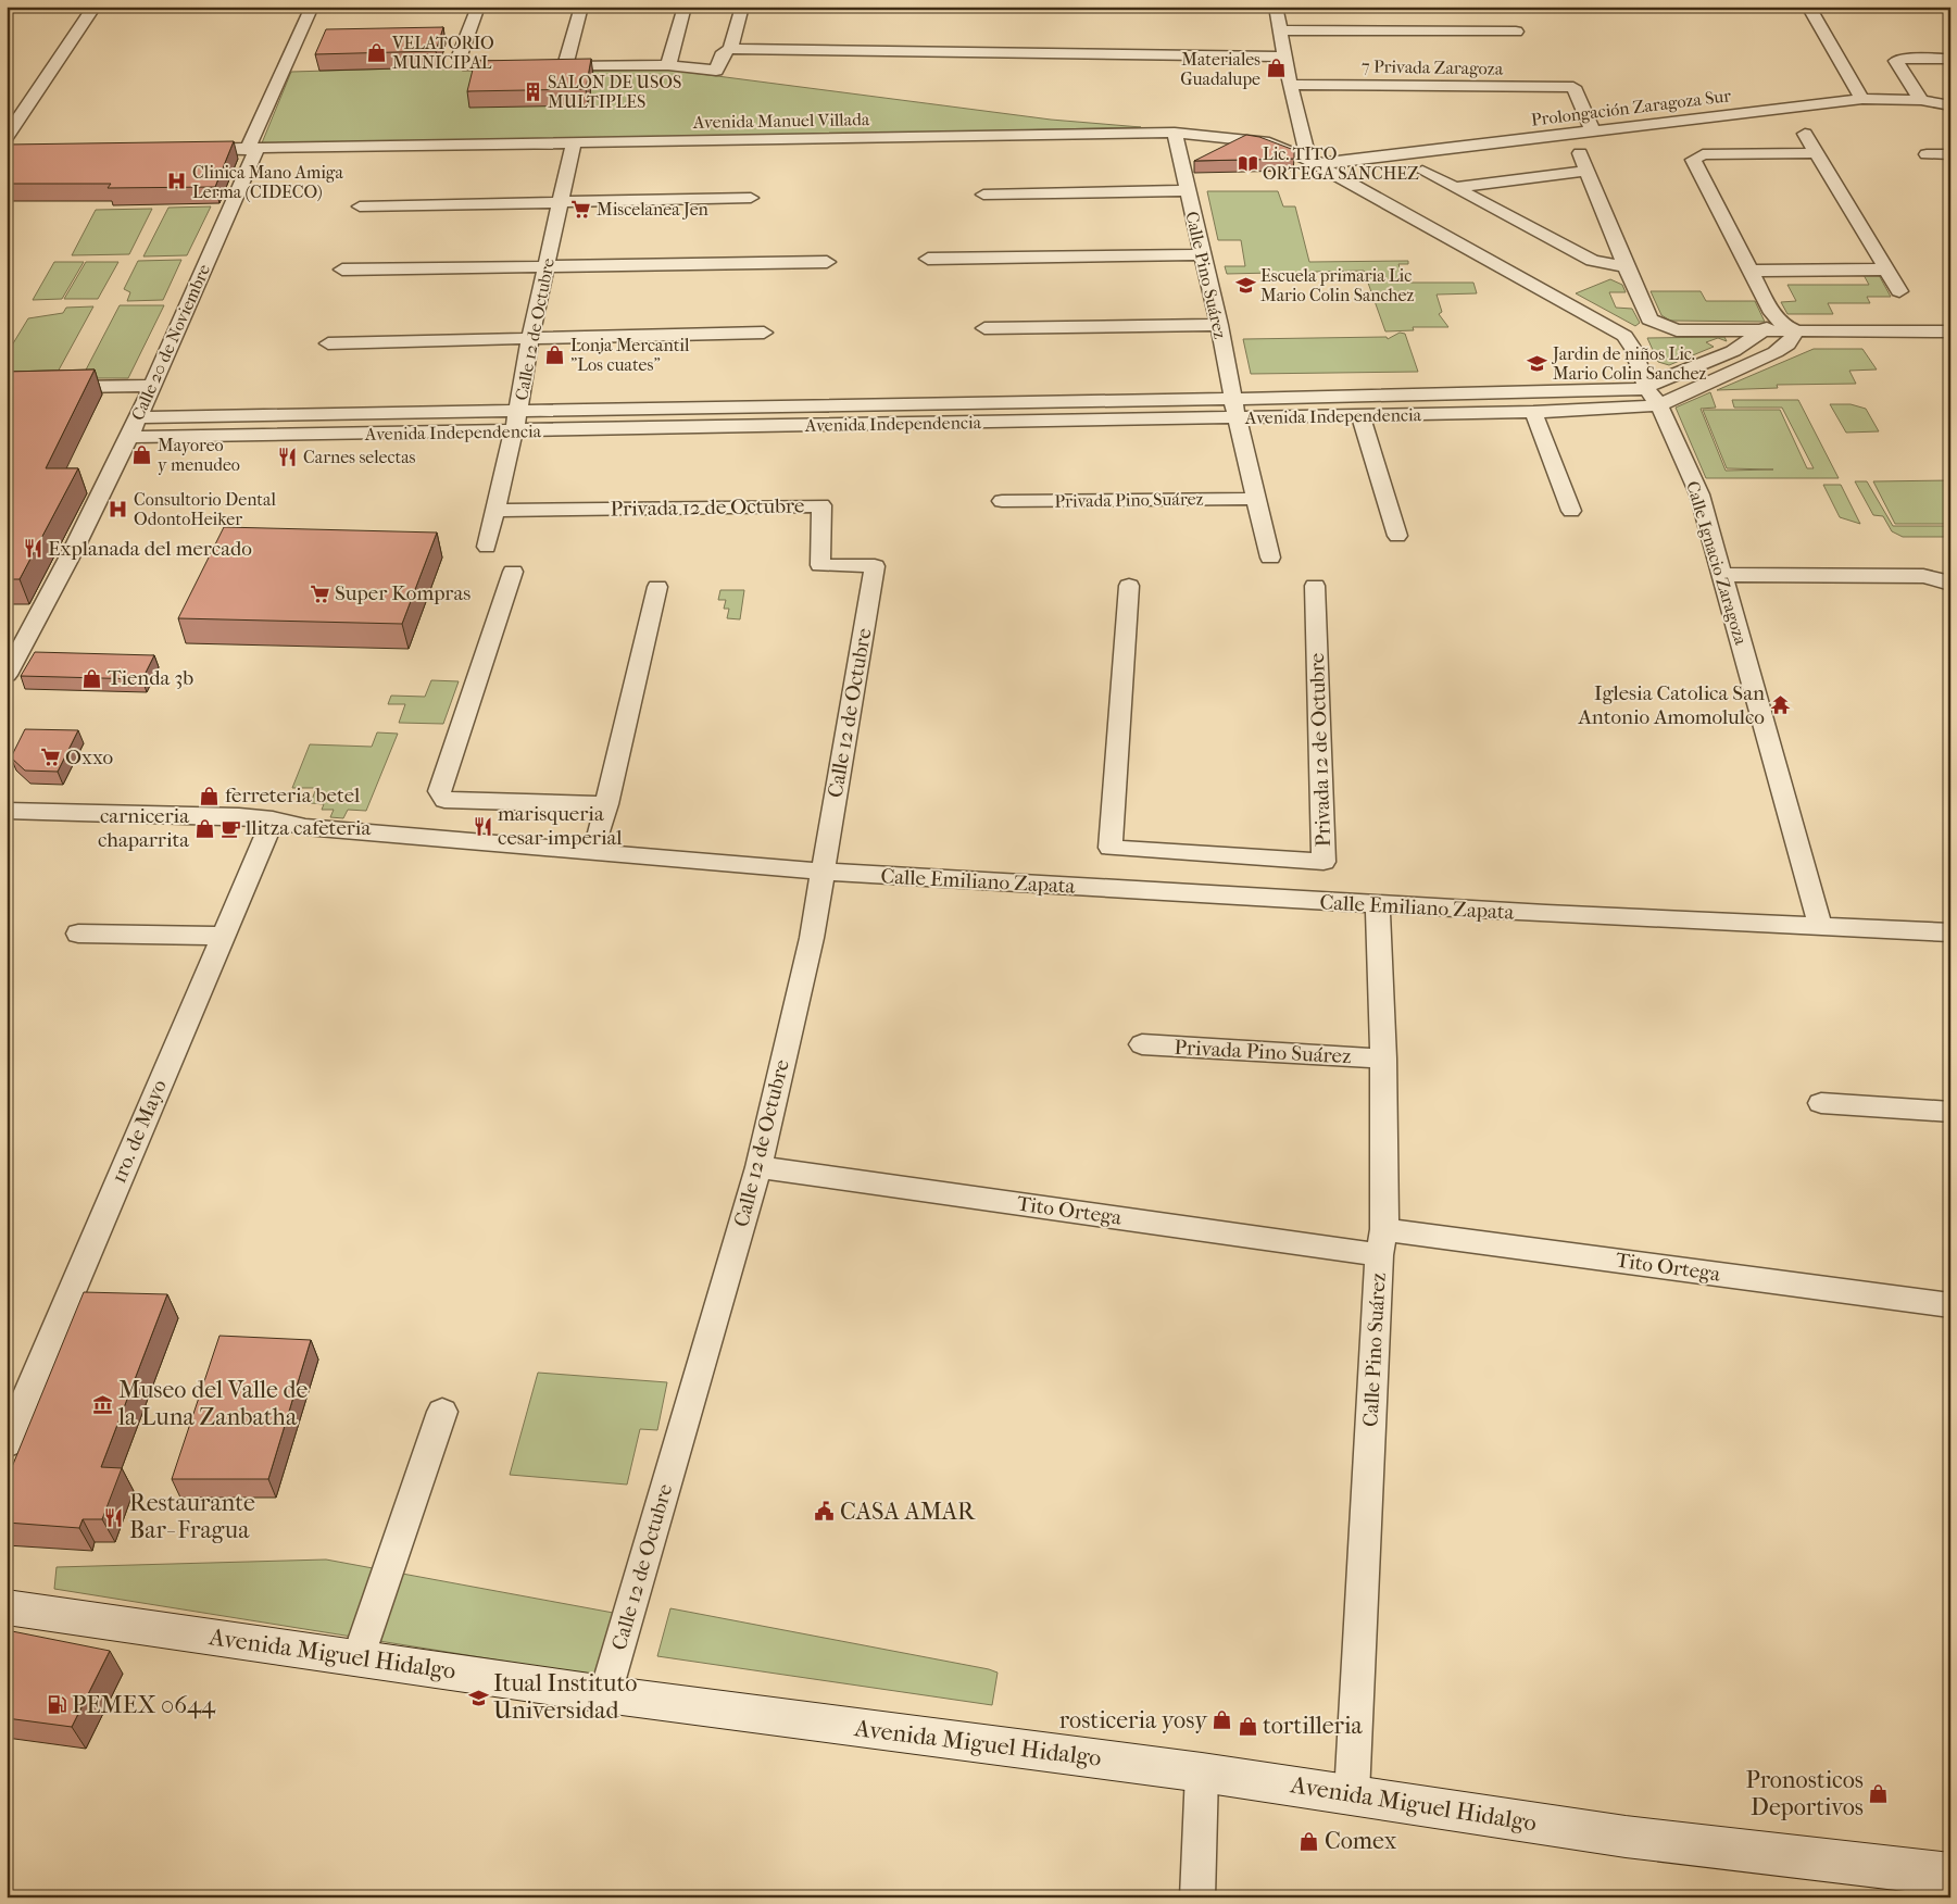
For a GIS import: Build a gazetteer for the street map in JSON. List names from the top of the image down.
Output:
{
  "streets": {
    "main road": ["Avenida Miguel Hidalgo"],
    "street": [
      "7 Privada Zaragoza",
      "Prolongación Zaragoza Sur",
      "Avenida Manuel Villada",
      "Calle Pino Suárez",
      "Calle 12 de Octubre",
      "Calle 20 de Noviembre",
      "Avenida Independencia",
      "Privada Pino Suárez",
      "Privada 12 de Octubre",
      "Calle Ignacio Zaragoza",
      "Calle Emiliano Zapata",
      "1ro. de Mayo",
      "Tito Ortega"
    ]
  },
  "crossings": [
    ["7 Privada Zaragoza", "Prolongación Zaragoza Sur"],
    ["Prolongación Zaragoza Sur", "Calle Ignacio Zaragoza"],
    ["Avenida Manuel Villada", "Calle Pino Suárez"],
    ["Avenida Manuel Villada", "Calle 12 de Octubre"],
    ["Avenida Manuel Villada", "Calle 20 de Noviembre"],
    ["Avenida Manuel Villada", "Calle Ignacio Zaragoza"],
    ["Calle Pino Suárez", "Avenida Independencia"],
    ["Calle Pino Suárez", "Privada Pino Suárez"],
    ["Calle Pino Suárez", "Calle Emiliano Zapata"],
    ["Calle Pino Suárez", "Tito Ortega"],
    ["Calle Pino Suárez", "Avenida Miguel Hidalgo"],
    ["Calle 12 de Octubre", "Avenida Independencia"],
    ["Calle 12 de Octubre", "Privada 12 de Octubre"],
    ["Calle 12 de Octubre", "Calle Emiliano Zapata"],
    ["Calle 12 de Octubre", "Tito Ortega"],
    ["Calle 12 de Octubre", "Avenida Miguel Hidalgo"],
    ["Calle 20 de Noviembre", "Avenida Independencia"],
    ["Avenida Independencia", "Calle Ignacio Zaragoza"],
    ["Calle Ignacio Zaragoza", "Calle Emiliano Zapata"],
    ["Calle Emiliano Zapata", "1ro. de Mayo"]
  ],
  "places": {
    "shop": [
      "VELATORIO MUNICIPAL",
      "Materiales Guadalupe",
      "Lonja Mercantil \"Los cuates\"",
      "Mayoreo y menudeo",
      "Tienda 3b",
      "ferreteria betel",
      "carniceria chaparrita",
      "rosticeria yosy",
      "tortilleria",
      "Pronosticos Deportivos",
      "Comex"
    ],
    "building": ["SALON DE USOS MULTIPLES"],
    "library": ["Lic. TITO ORTEGA SANCHEZ"],
    "hospital": ["Clinica Mano Amiga Lerma (CIDECO)", "Consultorio Dental OdontoHeiker"],
    "supermarket": ["Miscelanea Jen", "Super Kompras", "Oxxo"],
    "school or university": ["Escuela primaria Lic Mario Colin Sanchez", "Jardin de niños Lic. Mario Colin Sanchez", "Itual Instituto Universidad"],
    "restaurant": [
      "Carnes selectas",
      "Explanada del mercado",
      "marisqueria cesar imperial",
      "Restaurante Bar- Fragua"
    ],
    "temple": ["Iglesia Catolica San Antonio Amomolulco"],
    "cafe": ["llitza cafeteria"],
    "museum": ["Museo del Valle de la Luna Zanbatha"],
    "public building": ["CASA AMAR"],
    "fuel station": ["PEMEX 0644"]
  }
}
